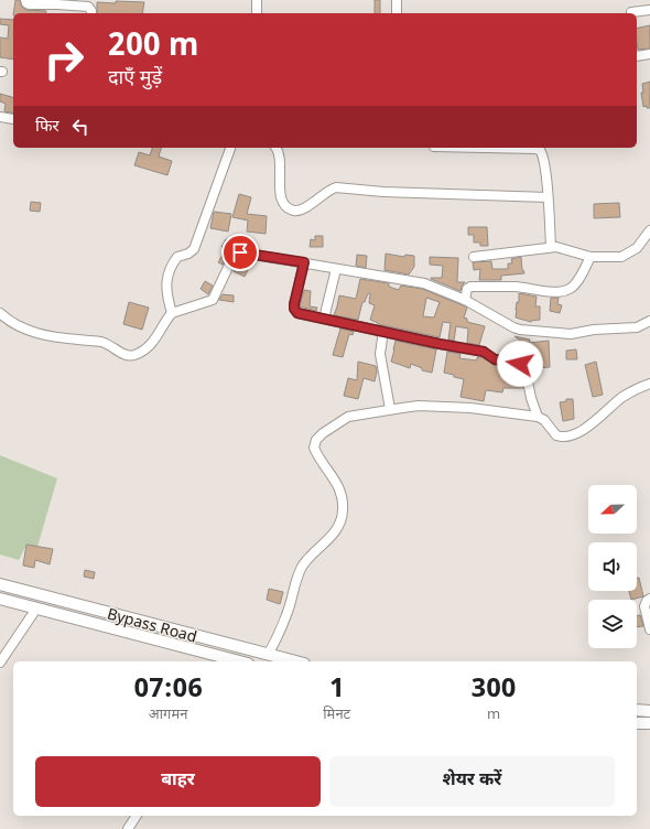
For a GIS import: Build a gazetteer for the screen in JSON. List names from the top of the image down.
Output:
{
  "streets": {
    "main road": ["Bypass Road"]
  },
  "north": "left",
  "page": {
    "turn": ["200 m", "दाएँ मुड़ें"],
    "then": "फिर",
    "eta": [
      "07:06",
      "आगमन",
      "1",
      "मिनट",
      "300",
      "m"
    ],
    "buttons": ["बाहर", "शेयर करें"]
  }
}
